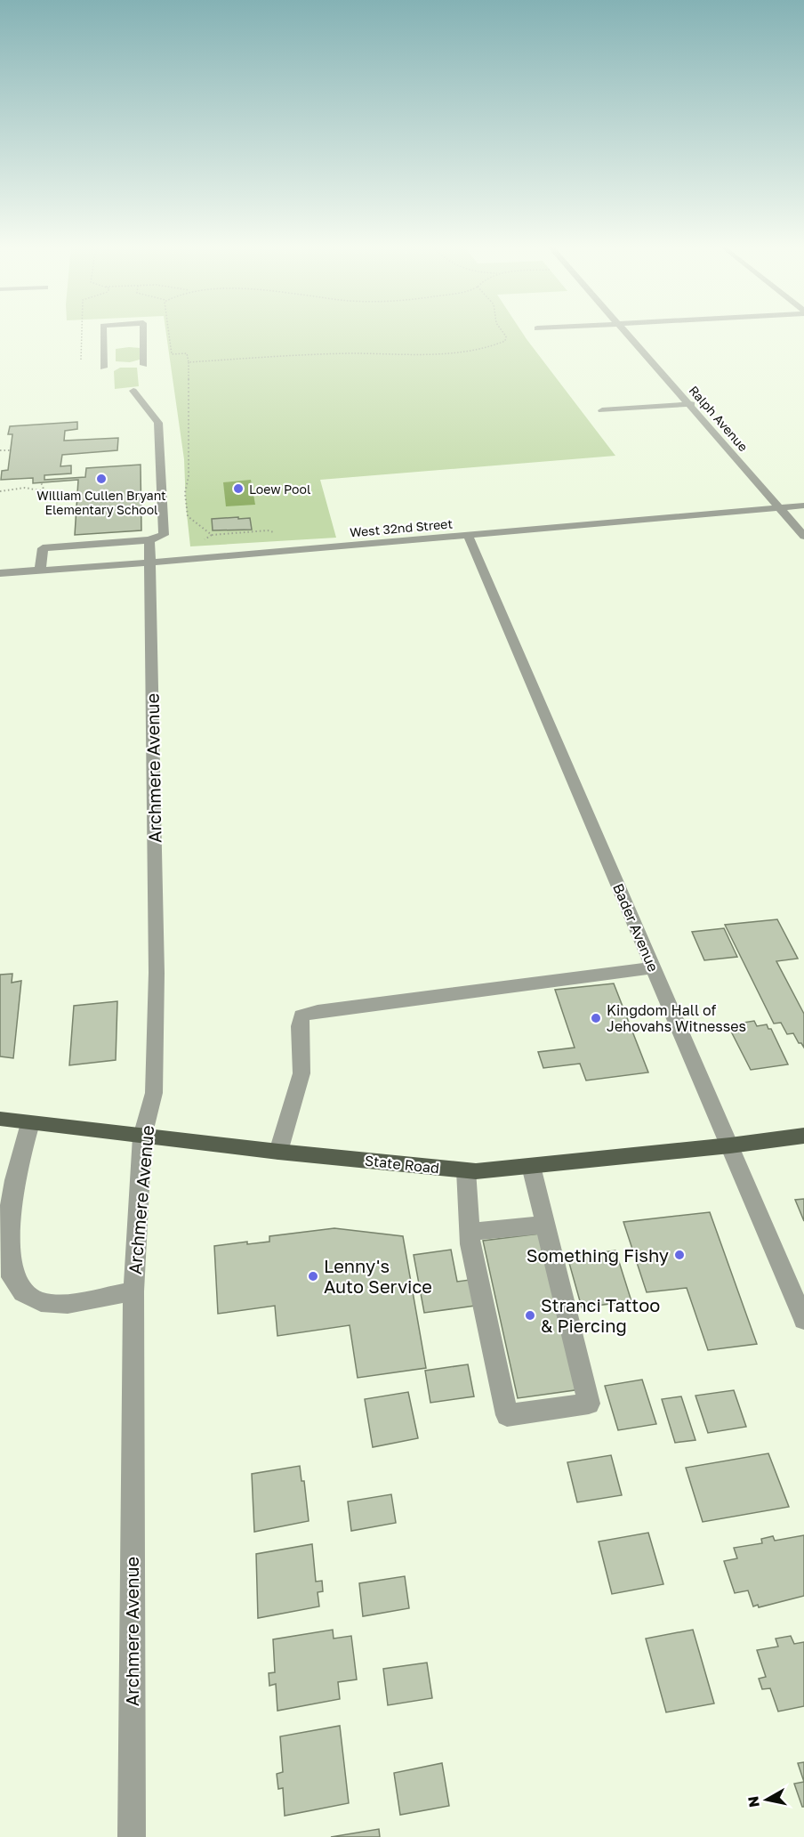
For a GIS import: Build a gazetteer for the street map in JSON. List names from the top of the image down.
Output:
{
  "streets": {
    "main road": ["State Road"],
    "street": [
      "Ralph Avenue",
      "West 32nd Street",
      "Archmere Avenue",
      "Bader Avenue"
    ]
  },
  "crossings": [
    ["Ralph Avenue", "West 32nd Street"],
    ["West 32nd Street", "Archmere Avenue"],
    ["West 32nd Street", "Bader Avenue"],
    ["Archmere Avenue", "State Road"],
    ["Bader Avenue", "State Road"]
  ],
  "places": [
    "William Cullen Bryant Elementary School",
    "Loew Pool",
    "Kingdom Hall of Jehovahs Witnesses",
    "Something Fishy",
    "Lenny's Auto Service",
    "Stranci Tattoo & Piercing"
  ],
  "north": "left"
}
